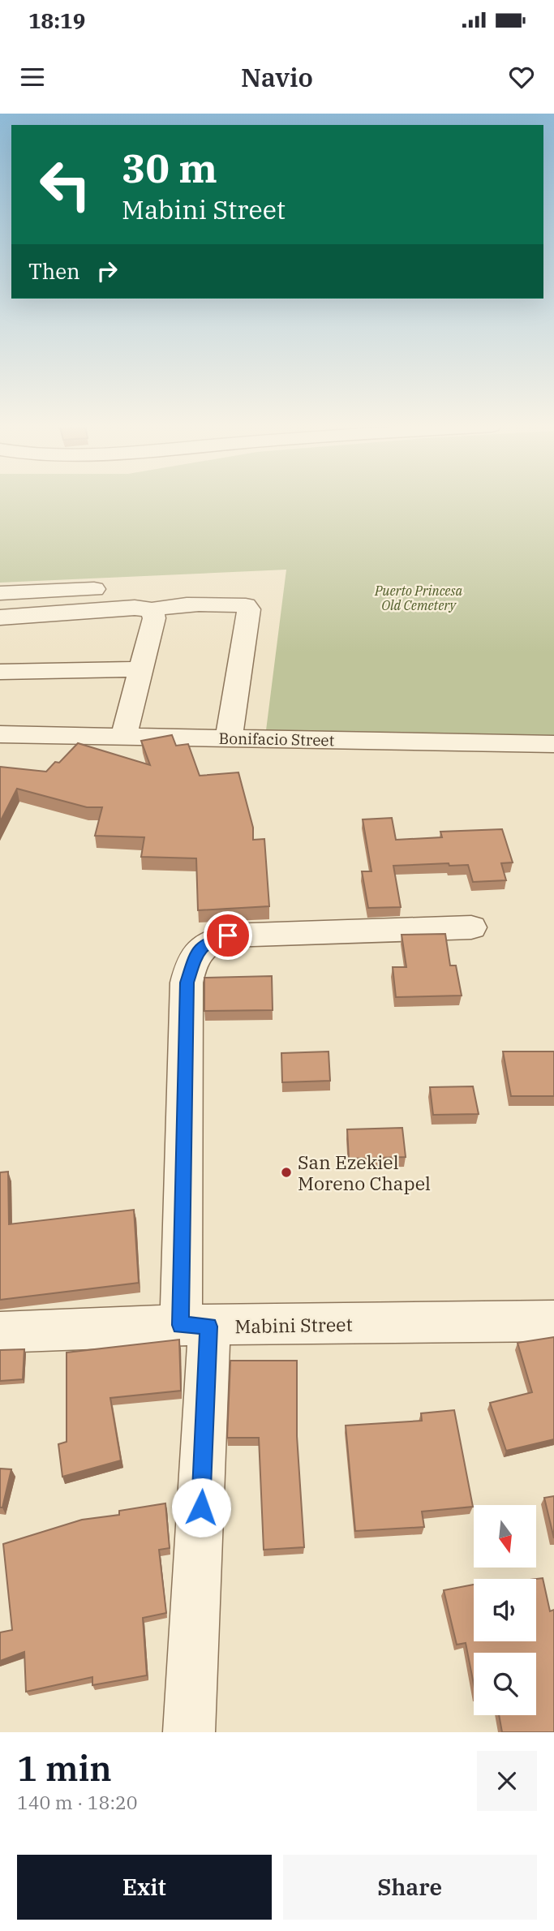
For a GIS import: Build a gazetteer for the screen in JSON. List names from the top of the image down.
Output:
{
  "streets": {
    "street": ["Bonifacio Street", "Mabini Street"]
  },
  "parks": ["Puerto Princesa Old Cemetery"],
  "places": ["San Ezekiel Moreno Chapel"],
  "north": "bottom",
  "page": {
    "status": "18:19",
    "header": "Navio",
    "turn": ["30 m", "Mabini Street"],
    "then": "Then",
    "heading": ["1 min", "140 m · 18:20"],
    "buttons": ["Exit", "Share"]
  }
}
